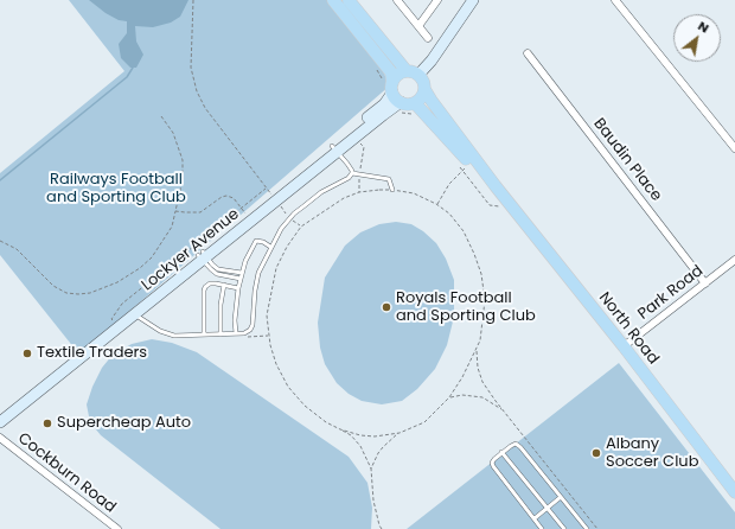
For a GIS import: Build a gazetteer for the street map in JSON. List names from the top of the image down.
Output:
{
  "streets": {
    "main road": ["Lockyer Avenue", "North Road"],
    "street": ["Baudin Place", "Park Road", "Cockburn Road"]
  },
  "crossings": [
    ["Baudin Place", "Park Road"],
    ["Lockyer Avenue", "North Road"],
    ["Park Road", "North Road"]
  ],
  "parks": ["Railways Football and Sporting Club"],
  "places": [
    "Royals Football and Sporting Club",
    "Textile Traders",
    "Supercheap Auto",
    "Albany Soccer Club"
  ],
  "north": "top right"
}
